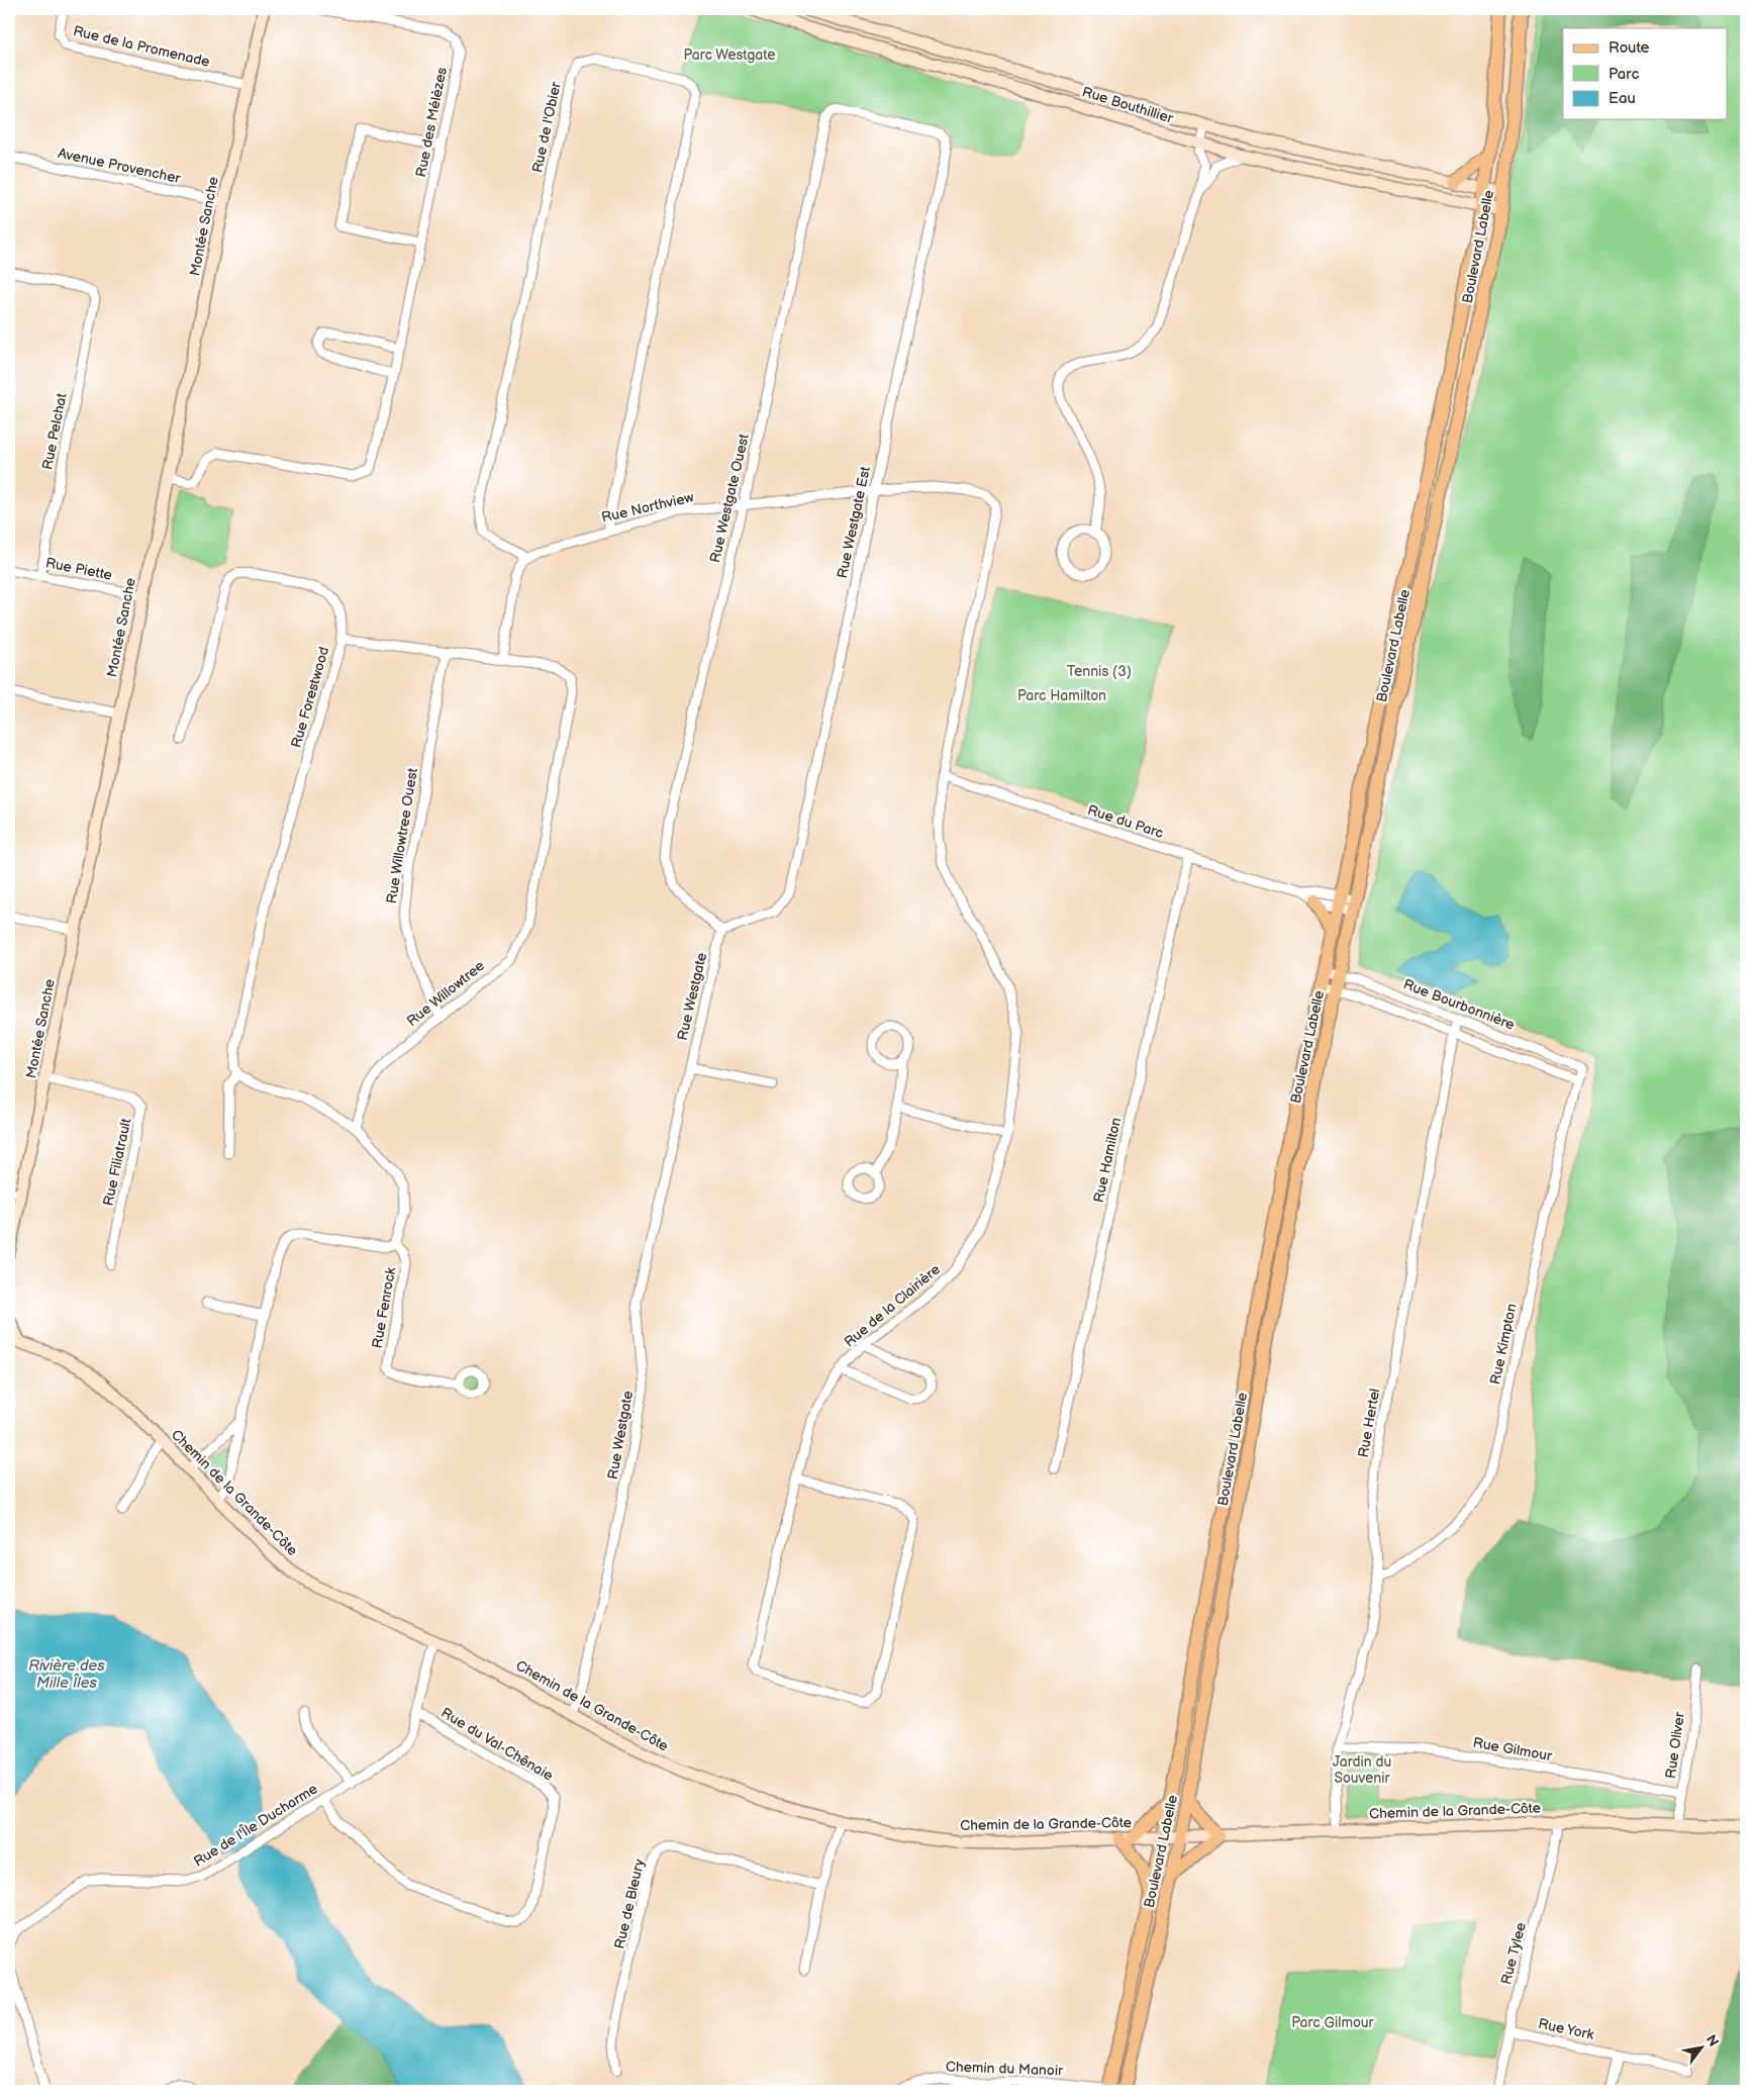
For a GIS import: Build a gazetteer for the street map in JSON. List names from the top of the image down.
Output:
{
  "streets": {
    "main road": ["Boulevard Labelle"],
    "street": [
      "Rue de la Promenade",
      "Rue Bouthillier",
      "Rue des Mélèzes",
      "Rue de l'Obier",
      "Avenue Provencher",
      "Montée Sanche",
      "Rue Pelchat",
      "Rue Westgate Ouest",
      "Rue Northview",
      "Rue Westgate Est",
      "Rue Piette",
      "Rue Forestwood",
      "Rue du Parc",
      "Rue Willowtree Ouest",
      "Rue Willowtree",
      "Rue Westgate",
      "Rue Bourbonnière",
      "Rue Hamilton",
      "Rue Filiatrault",
      "Rue de la Clairière",
      "Rue Fenrock",
      "Rue Kimpton",
      "Rue Hertel",
      "Chemin de la Grande-Côte",
      "Rue du Val-Chênaie",
      "Rue Oliver",
      "Rue Gilmour",
      "Rue de l'Île Ducharme",
      "Rue de Bleury",
      "Rue Tylee",
      "Rue York",
      "Chemin du Manoir"
    ]
  },
  "crossings": [
    ["Rue de la Promenade", "Montée Sanche"],
    ["Rue Bouthillier", "Boulevard Labelle"],
    ["Rue des Mélèzes", "Montée Sanche"],
    ["Rue de l'Obier", "Rue Northview"],
    ["Avenue Provencher", "Montée Sanche"],
    ["Montée Sanche", "Rue Piette"],
    ["Montée Sanche", "Rue Filiatrault"],
    ["Boulevard Labelle", "Rue du Parc"],
    ["Boulevard Labelle", "Rue Bourbonnière"],
    ["Boulevard Labelle", "Chemin de la Grande-Côte"],
    ["Boulevard Labelle", "Chemin du Manoir"],
    ["Rue Pelchat", "Rue Piette"],
    ["Rue Westgate Ouest", "Rue Northview"],
    ["Rue Westgate Ouest", "Rue Westgate Est"],
    ["Rue Westgate Ouest", "Rue Westgate"],
    ["Rue Northview", "Rue Westgate Est"],
    ["Rue Northview", "Rue du Parc"],
    ["Rue Northview", "Rue de la Clairière"],
    ["Rue Westgate Est", "Rue Westgate"],
    ["Rue Forestwood", "Rue Willowtree"],
    ["Rue du Parc", "Rue Hamilton"],
    ["Rue du Parc", "Rue de la Clairière"],
    ["Rue Willowtree Ouest", "Rue Willowtree"],
    ["Rue Westgate", "Chemin de la Grande-Côte"],
    ["Rue Bourbonnière", "Rue Kimpton"],
    ["Rue Bourbonnière", "Rue Hertel"],
    ["Rue Kimpton", "Rue Hertel"],
    ["Rue Hertel", "Chemin de la Grande-Côte"],
    ["Rue Hertel", "Rue Gilmour"],
    ["Chemin de la Grande-Côte", "Rue Oliver"],
    ["Chemin de la Grande-Côte", "Rue de l'Île Ducharme"],
    ["Chemin de la Grande-Côte", "Rue Tylee"],
    ["Rue du Val-Chênaie", "Rue de l'Île Ducharme"],
    ["Rue Oliver", "Rue Gilmour"],
    ["Rue Tylee", "Rue York"]
  ],
  "water": ["Rivière des Mille Îles"],
  "parks": [
    "Parc Westgate",
    "Tennis (3)",
    "Parc Hamilton",
    "Jardin du Souvenir",
    "Parc Gilmour"
  ],
  "legend": ["Route", "Parc", "Eau"],
  "north": "top right"
}
